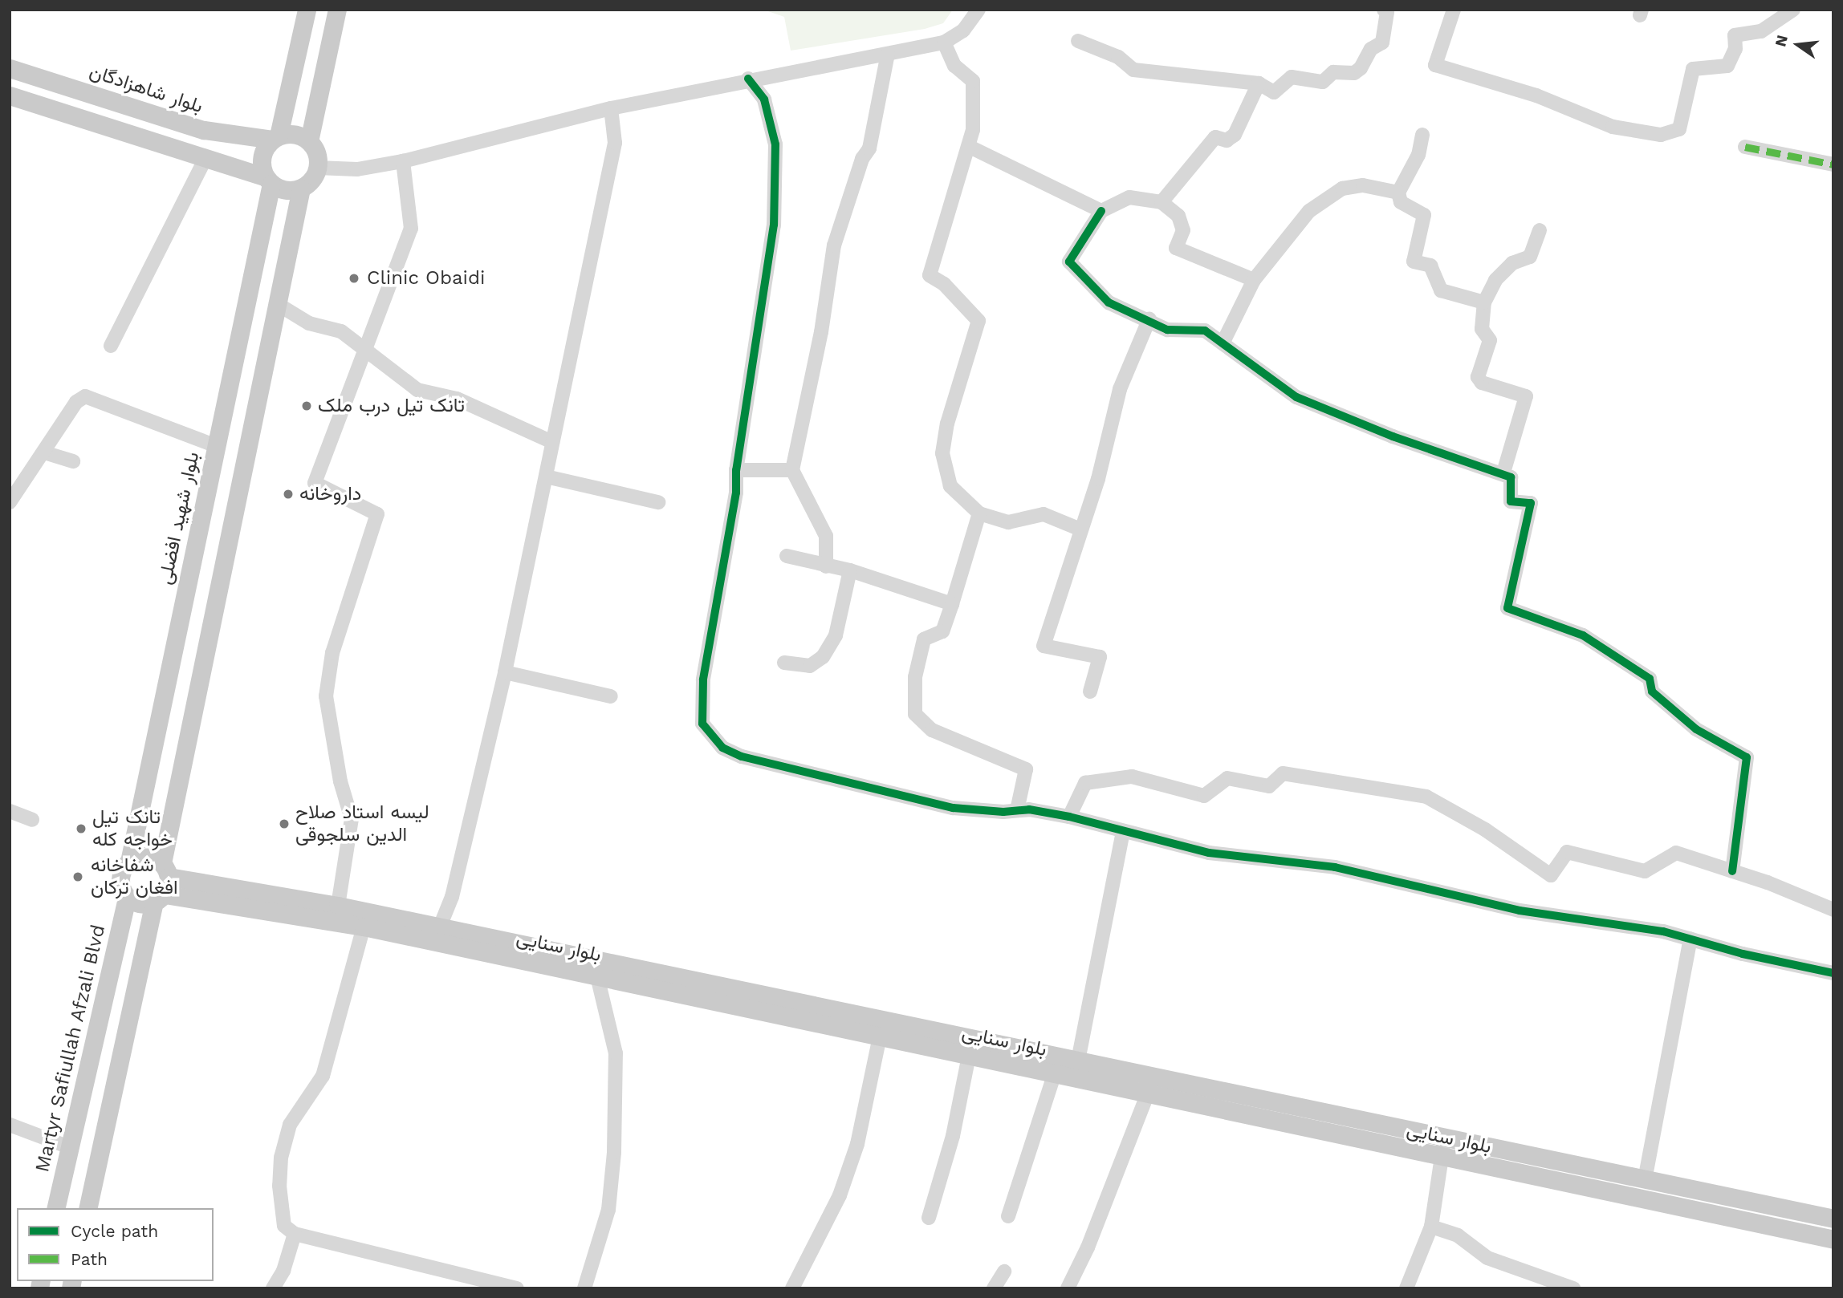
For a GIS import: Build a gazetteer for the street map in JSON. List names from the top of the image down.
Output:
{
  "streets": {
    "main road": [
      "بلوار شاهزادگان",
      "بلوار شهید افضلی",
      "بلوار سنایی",
      "Martyr Safiullah Afzali Blvd"
    ]
  },
  "crossings": [
    ["بلوار شاهزادگان", "بلوار شهید افضلی"],
    ["بلوار شهید افضلی", "Martyr Safiullah Afzali Blvd"]
  ],
  "places": [
    "Clinic Obaidi",
    "تانک تیل درب ملک",
    "داروخانه",
    "لیسه استاد صلاح الدین سلجوقی",
    "تانک تیل خواجه کله",
    "شفاخانه افغان ترکان"
  ],
  "legend": ["Cycle path", "Path"],
  "north": "left"
}
